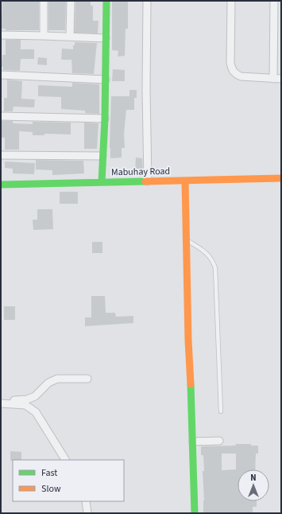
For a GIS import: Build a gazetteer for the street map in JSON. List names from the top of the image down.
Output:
{
  "streets": {
    "street": ["Mabuhay Road"]
  },
  "legend": ["Fast", "Slow"],
  "north": "top"
}
